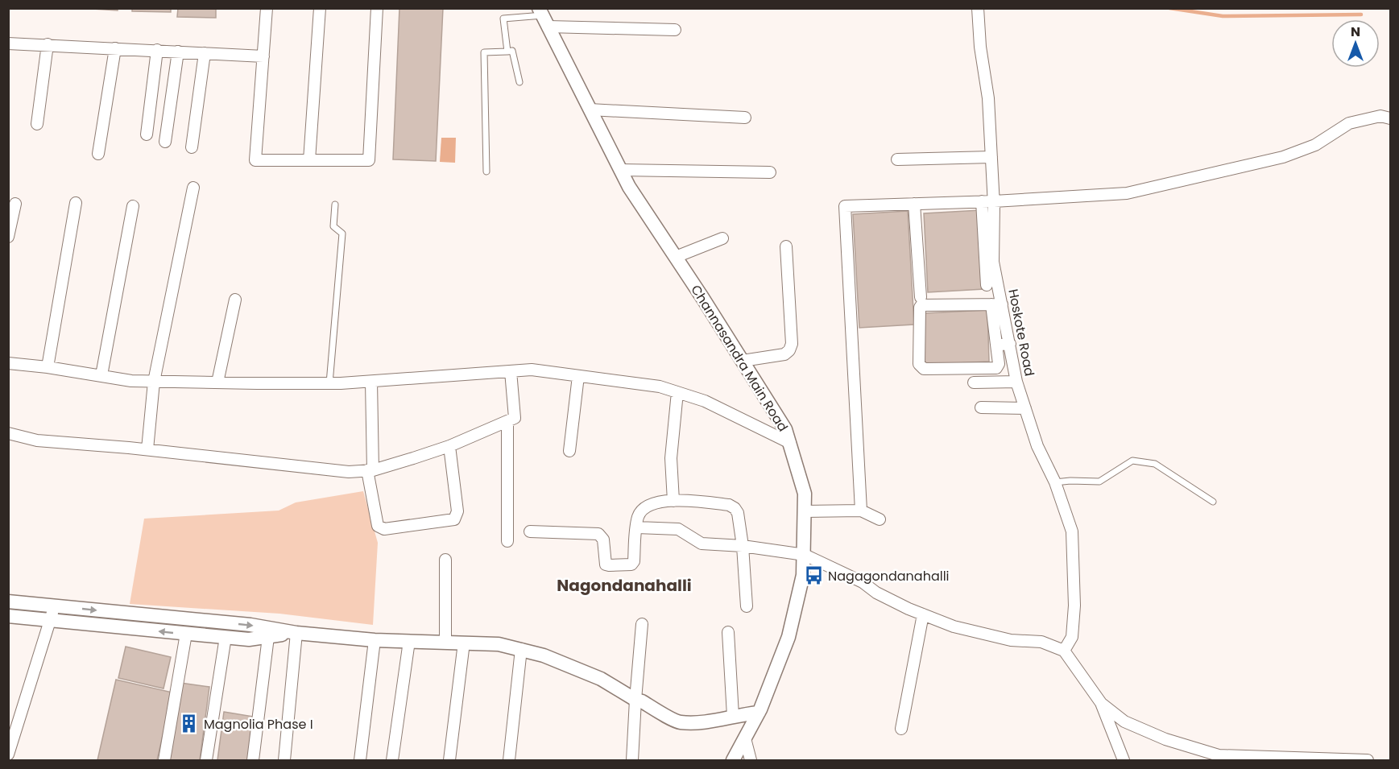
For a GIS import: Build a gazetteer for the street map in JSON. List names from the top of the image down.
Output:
{
  "streets": {
    "street": ["Hoskote Road", "Channasandra Main Road"]
  },
  "districts": ["Nagondanahalli"],
  "places": {
    "bus stop": ["Nagagondanahalli"],
    "building": ["Magnolia Phase I"]
  },
  "north": "top"
}
